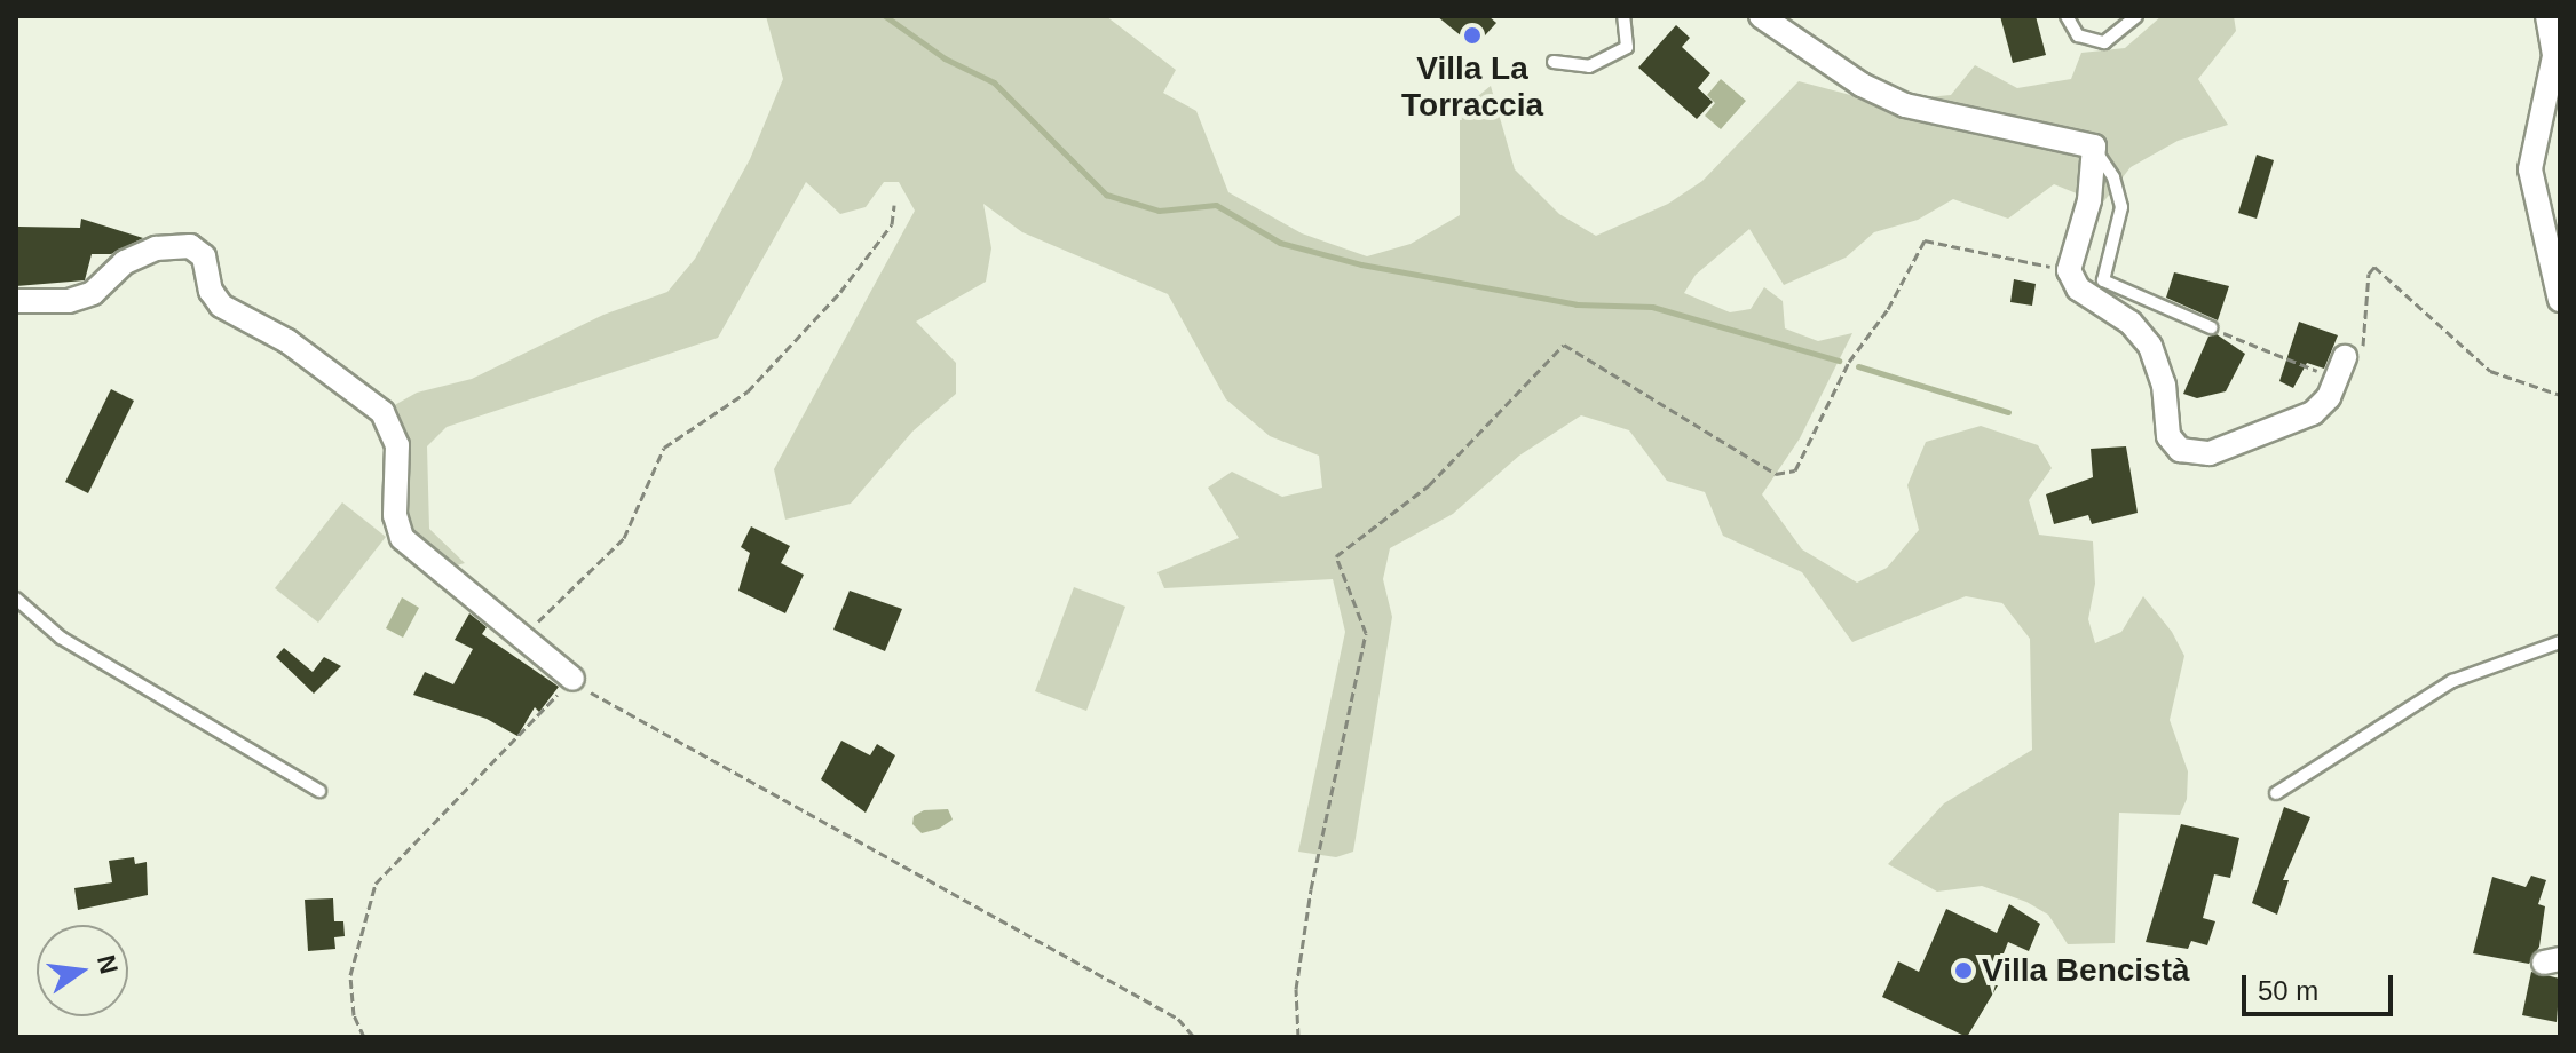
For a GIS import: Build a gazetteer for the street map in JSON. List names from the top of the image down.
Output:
{
  "places": ["Villa La Torraccia", "Villa Bencistà"],
  "scale_bar": "50 m",
  "north": "right"
}
